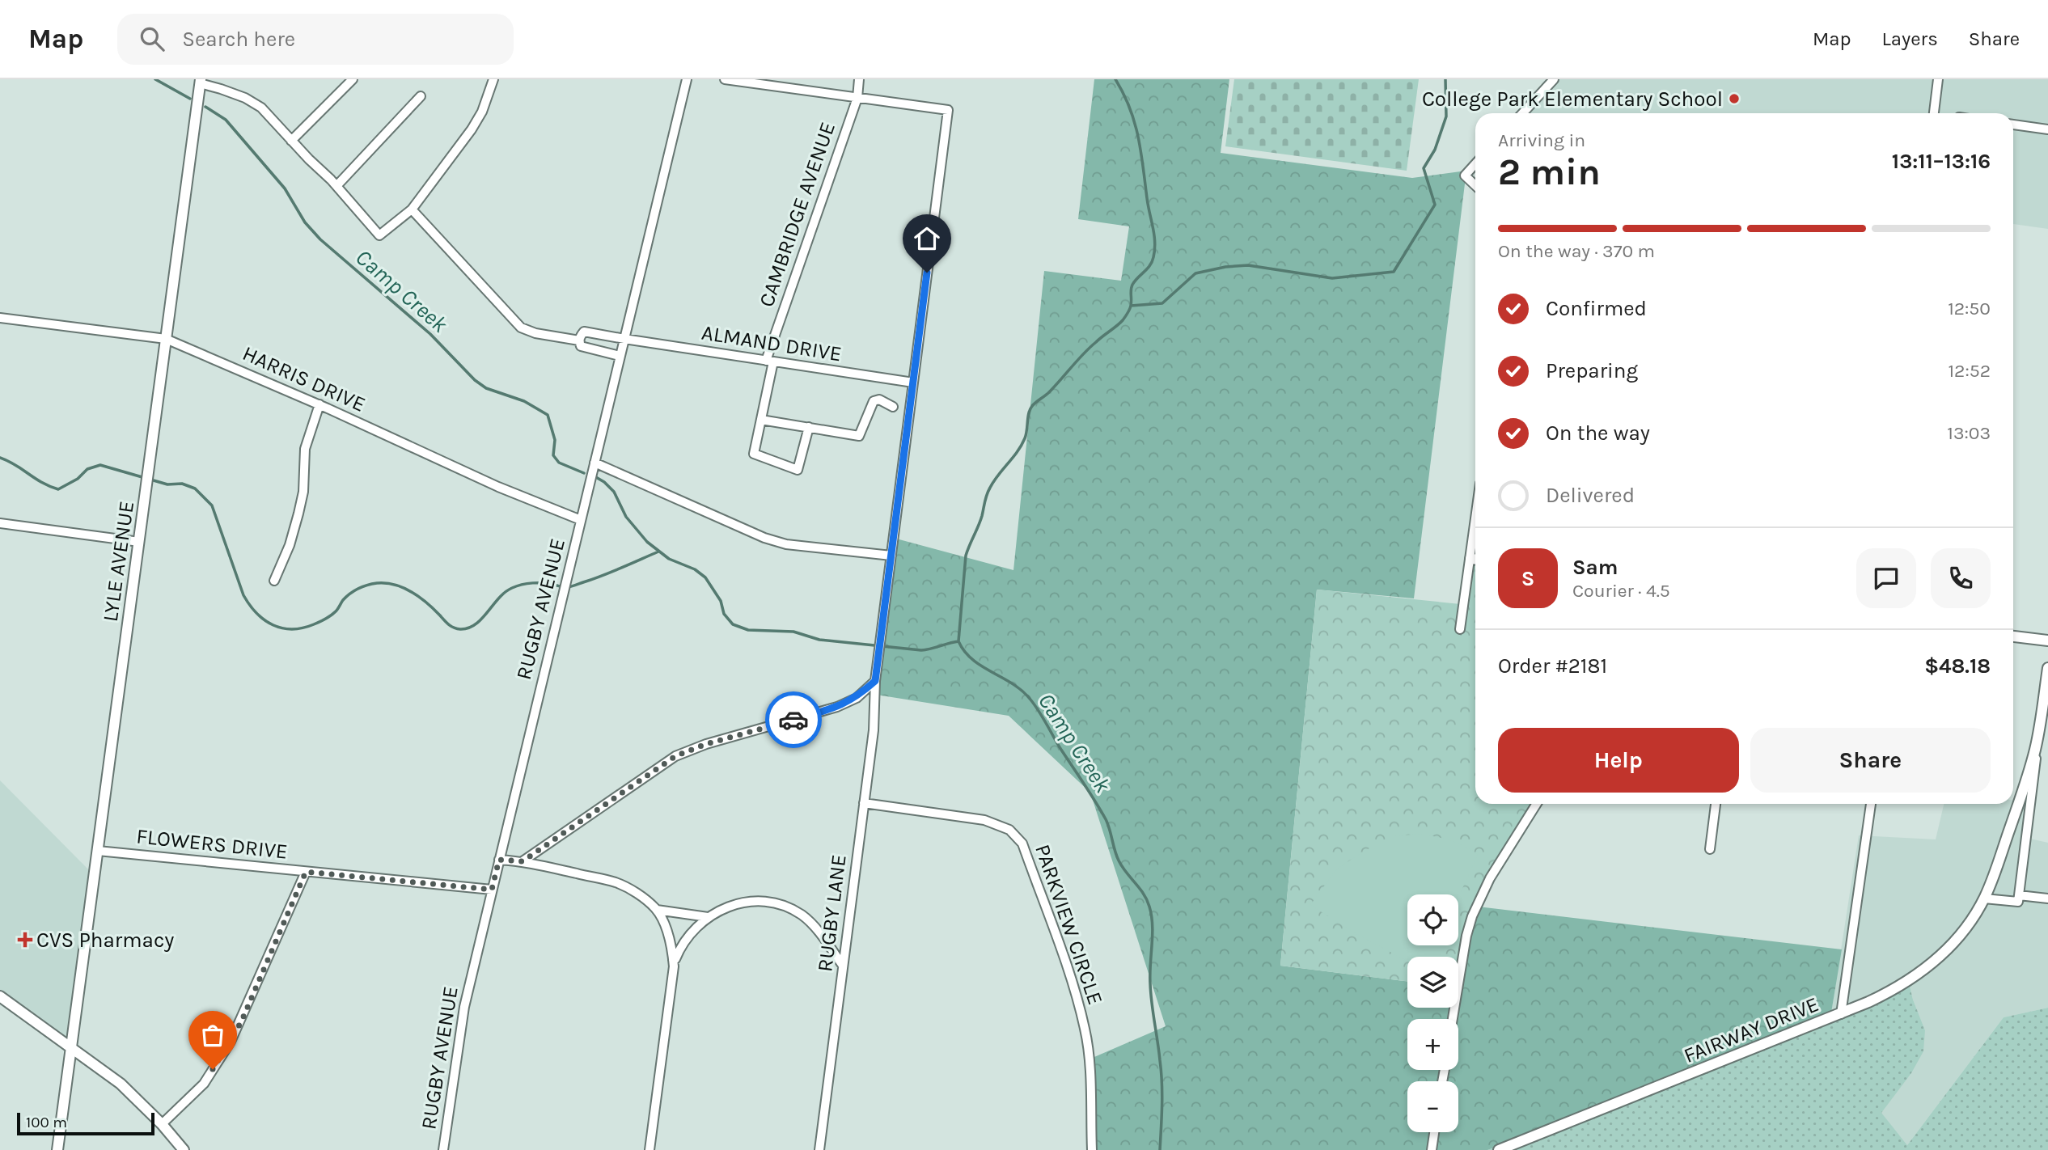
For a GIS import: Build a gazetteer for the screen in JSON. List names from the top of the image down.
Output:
{
  "streets": {
    "street": [
      "CAMBRIDGE AVENUE",
      "ALMAND DRIVE",
      "HARRIS DRIVE",
      "LYLE AVENUE",
      "RUGBY AVENUE",
      "FLOWERS DRIVE",
      "RUGBY LANE",
      "PARKVIEW CIRCLE",
      "FAIRWAY DRIVE"
    ]
  },
  "crossings": [
    ["CAMBRIDGE AVENUE", "ALMAND DRIVE"],
    ["CAMBRIDGE AVENUE", "RUGBY LANE"],
    ["ALMAND DRIVE", "RUGBY AVENUE"],
    ["ALMAND DRIVE", "RUGBY LANE"],
    ["HARRIS DRIVE", "LYLE AVENUE"],
    ["HARRIS DRIVE", "RUGBY AVENUE"],
    ["LYLE AVENUE", "FLOWERS DRIVE"],
    ["RUGBY AVENUE", "FLOWERS DRIVE"],
    ["RUGBY LANE", "PARKVIEW CIRCLE"]
  ],
  "water": ["Camp Creek"],
  "places": {
    "other": ["College Park Elementary School"],
    "health": ["CVS Pharmacy"]
  },
  "scale_bar": "100 m",
  "page": {
    "header": "Map",
    "search": "Search here",
    "nav": ["Map", "Layers", "Share"],
    "heading": ["2 min", "Arriving in", "13:11–13:16"],
    "panel": [
      "Sam",
      "Courier · 4.5",
      "Order #2181",
      "$48.18"
    ],
    "bar": "On the way · 370 m",
    "list": [
      ["Confirmed", "12:50"],
      ["Preparing", "12:52"],
      ["On the way", "13:03"],
      "Delivered"
    ],
    "round": "S",
    "buttons": ["Help", "Share"],
    "map_buttons": ["+", "−"],
    "scale": "100 m"
  }
}
